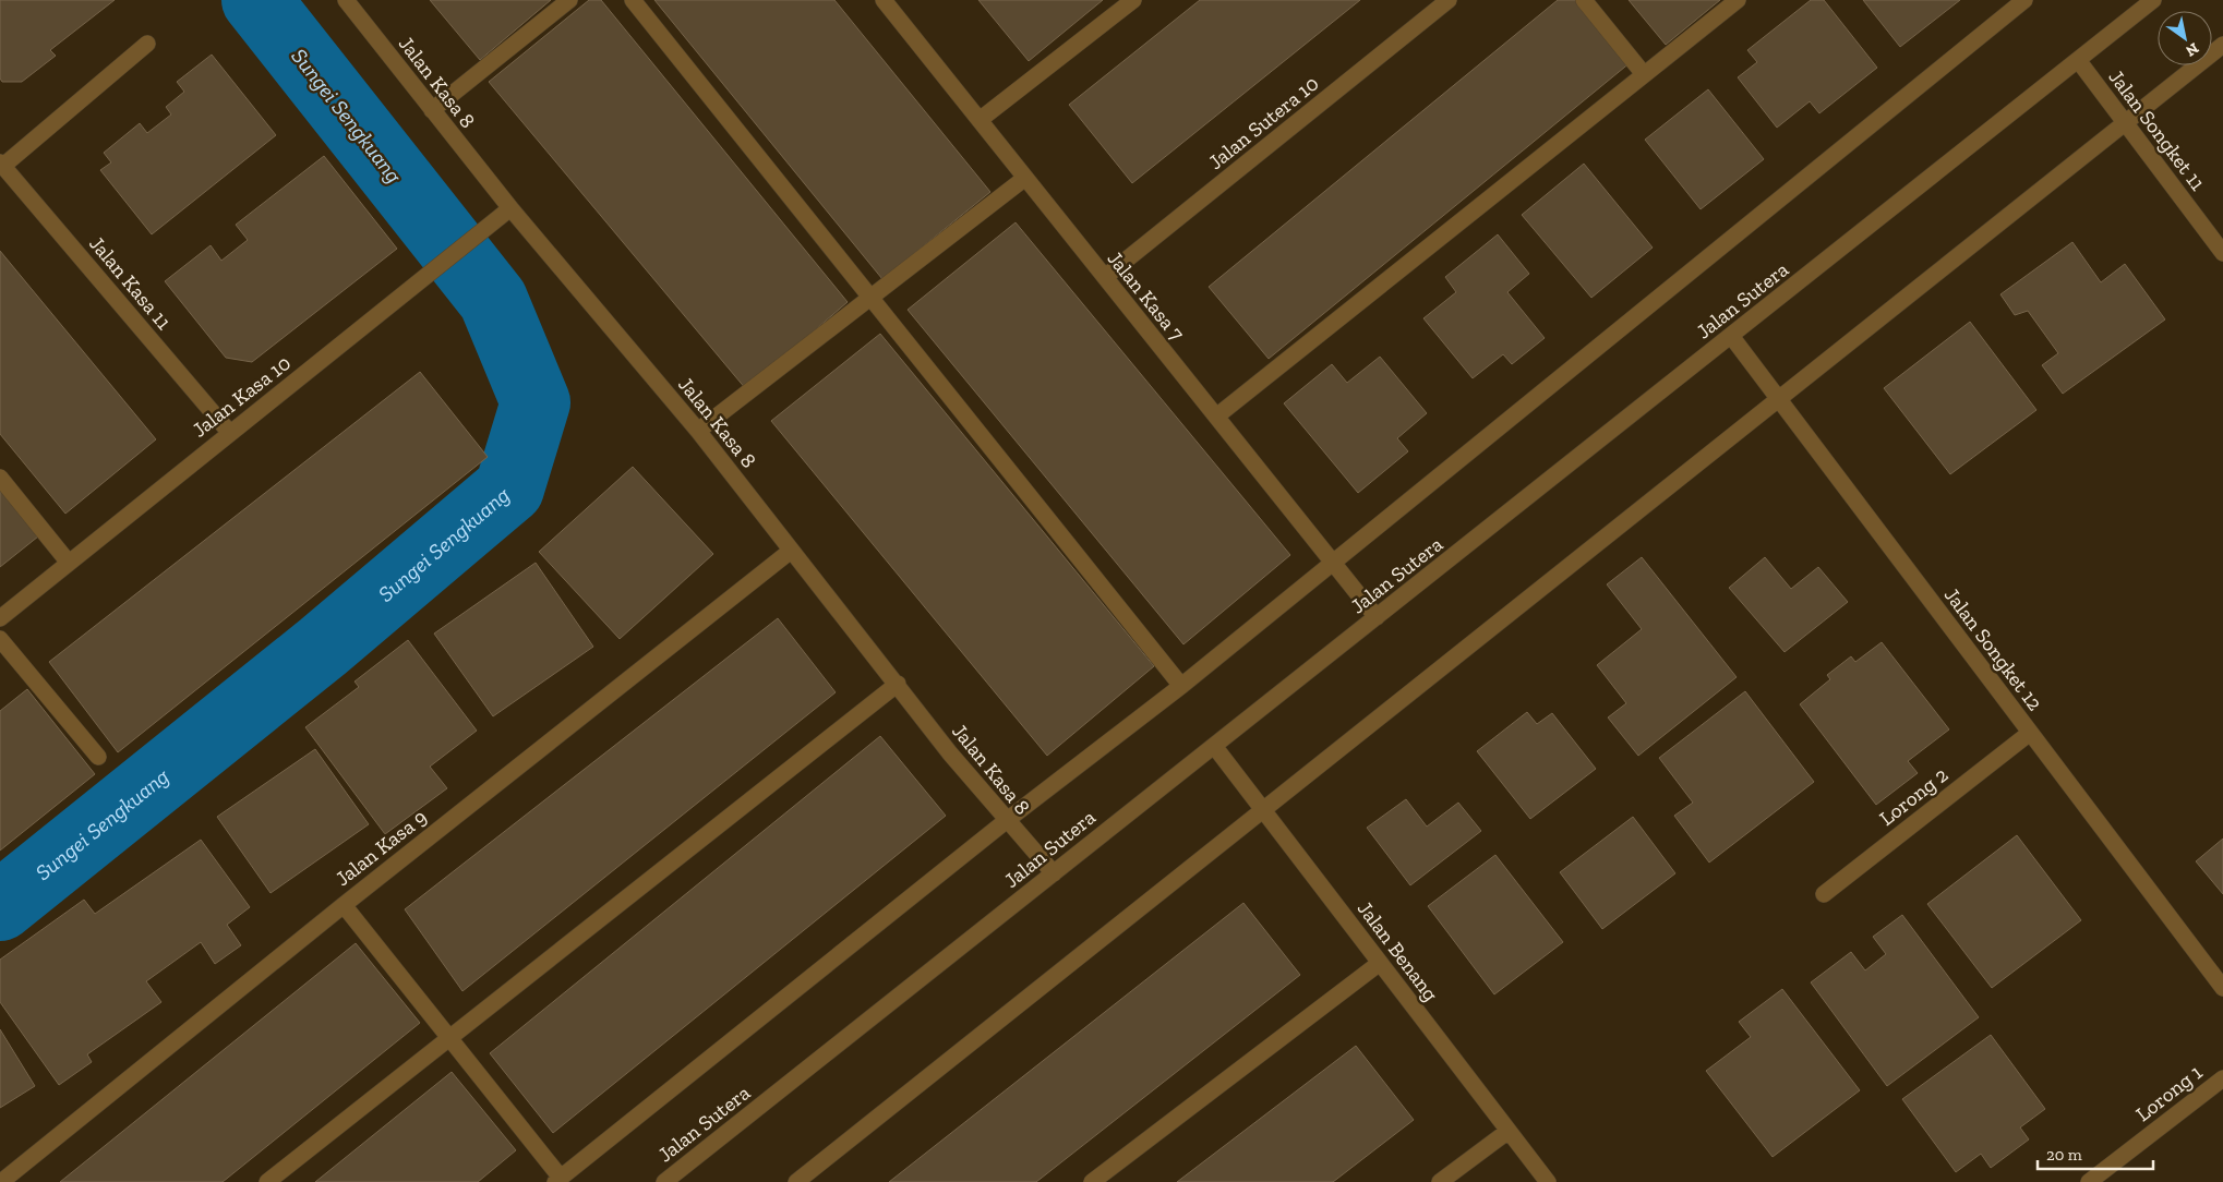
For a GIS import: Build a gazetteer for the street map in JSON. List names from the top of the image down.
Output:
{
  "streets": {
    "street": [
      "Jalan Kasa 8",
      "Jalan Sutera 10",
      "Jalan Songket 11",
      "Jalan Kasa 11",
      "Jalan Kasa 7",
      "Jalan Sutera",
      "Jalan Kasa 10",
      "Jalan Songket 12",
      "Lorong 2",
      "Jalan Kasa 9",
      "Jalan Benang",
      "Lorong 1"
    ]
  },
  "crossings": [
    ["Jalan Kasa 8", "Jalan Sutera"],
    ["Jalan Kasa 8", "Jalan Kasa 10"],
    ["Jalan Kasa 8", "Jalan Kasa 9"],
    ["Jalan Sutera 10", "Jalan Kasa 7"],
    ["Jalan Songket 11", "Jalan Sutera"],
    ["Jalan Kasa 11", "Jalan Kasa 10"],
    ["Jalan Kasa 7", "Jalan Sutera"],
    ["Jalan Sutera", "Jalan Songket 12"],
    ["Jalan Sutera", "Jalan Benang"],
    ["Jalan Songket 12", "Lorong 2"]
  ],
  "water": ["Sungei Sengkuang"],
  "scale_bar": "20 m",
  "north": "bottom right"
}
